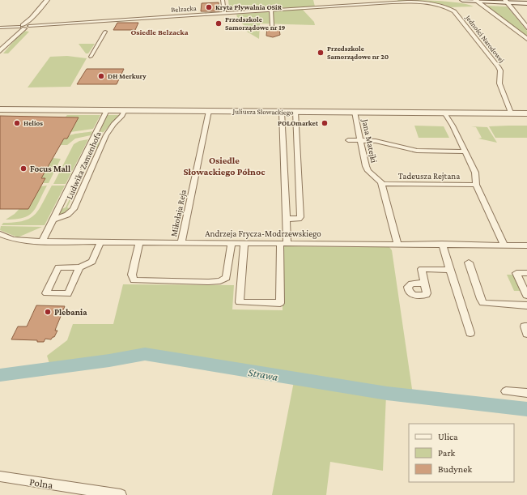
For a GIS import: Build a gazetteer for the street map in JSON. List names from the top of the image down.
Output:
{
  "streets": {
    "street": [
      "Belzacka",
      "Jedności Narodowej",
      "Juliusza Słowackiego",
      "Jana Matejki",
      "Ludwika Zamenhofa",
      "Tadeusza Rejtana",
      "Mikołaja Reja",
      "Andrzeja Frycza-Modrzewskiego",
      "Polna"
    ]
  },
  "crossings": [
    ["Belzacka", "Jedności Narodowej"],
    ["Jedności Narodowej", "Juliusza Słowackiego"],
    ["Juliusza Słowackiego", "Jana Matejki"],
    ["Juliusza Słowackiego", "Ludwika Zamenhofa"],
    ["Juliusza Słowackiego", "Mikołaja Reja"],
    ["Jana Matejki", "Tadeusza Rejtana"],
    ["Ludwika Zamenhofa", "Andrzeja Frycza-Modrzewskiego"],
    ["Mikołaja Reja", "Andrzeja Frycza-Modrzewskiego"]
  ],
  "districts": ["Osiedle Belzacka", "Osiedle Słowackiego Północ"],
  "water": ["Strawa"],
  "places": [
    "Kryta Pływalnia OSiR",
    "Przedszkole Samorządowe nr 19",
    "Przedszkole Samorządowe nr 20",
    "DH Merkury",
    "Helios",
    "POLOmarket",
    "Focus Mall",
    "Plebania"
  ],
  "legend": ["Ulica", "Park", "Budynek"]
}
